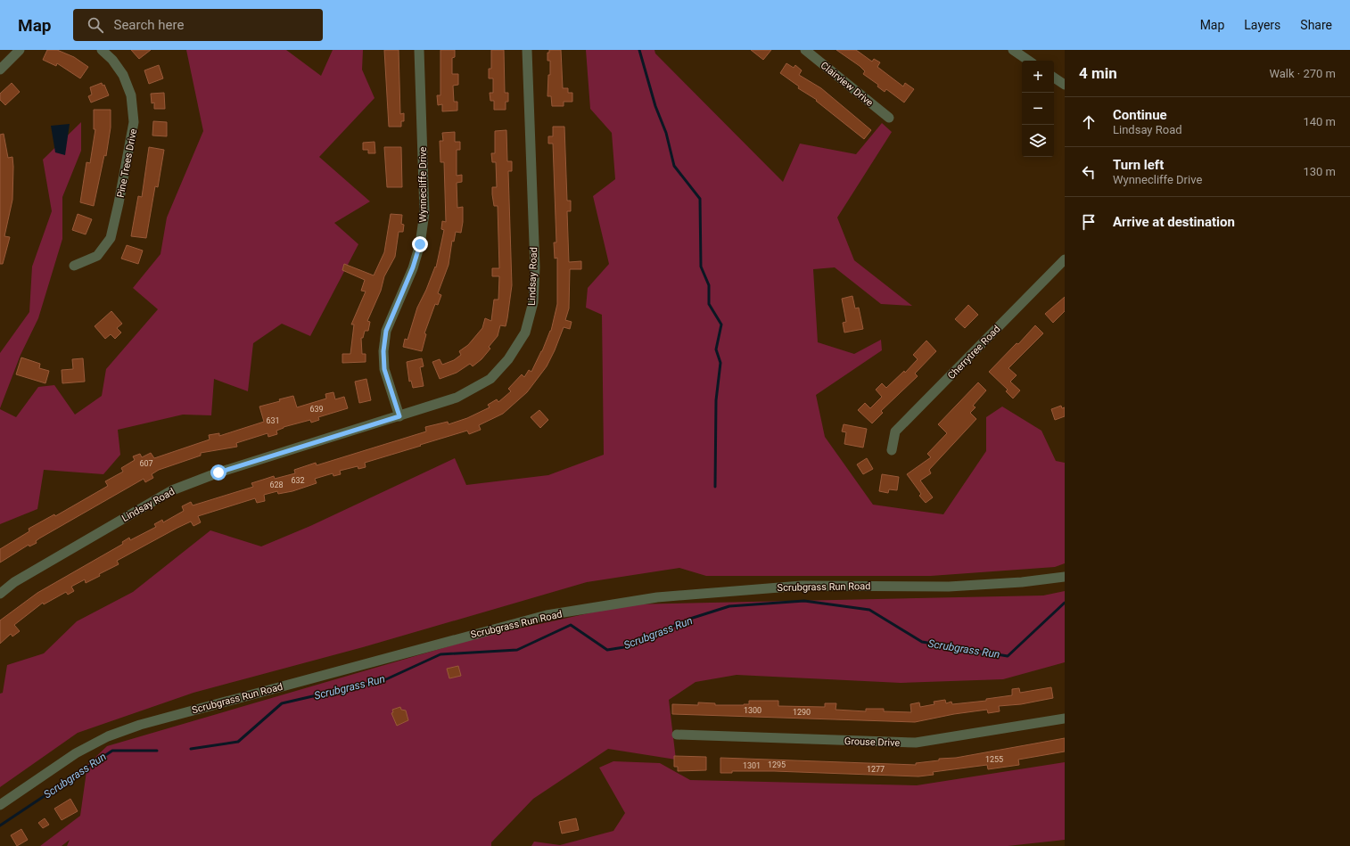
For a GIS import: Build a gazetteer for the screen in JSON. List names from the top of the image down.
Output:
{
  "streets": {
    "street": [
      "Clairview Drive",
      "Pine Trees Drive",
      "Wynnecliffe Drive",
      "Lindsay Road",
      "Cherrytree Road",
      "Scrubgrass Run Road",
      "Grouse Drive"
    ]
  },
  "crossings": [
    ["Wynnecliffe Drive", "Lindsay Road"]
  ],
  "water": ["Scrubgrass Run"],
  "house_numbers": [
    "639",
    "631",
    "607",
    "632",
    "628",
    "1300",
    "1290",
    "1255",
    "1295",
    "1301",
    "1277"
  ],
  "page": {
    "header": "Map",
    "search": "Search here",
    "nav": ["Map", "Layers", "Share"],
    "heading": ["4 min", "Walk · 270 m"],
    "map_buttons": ["+", "−"],
    "list": [
      ["Continue", "Lindsay Road", "140 m"],
      ["Turn left", "Wynnecliffe Drive", "130 m"],
      "Arrive at destination"
    ]
  }
}
